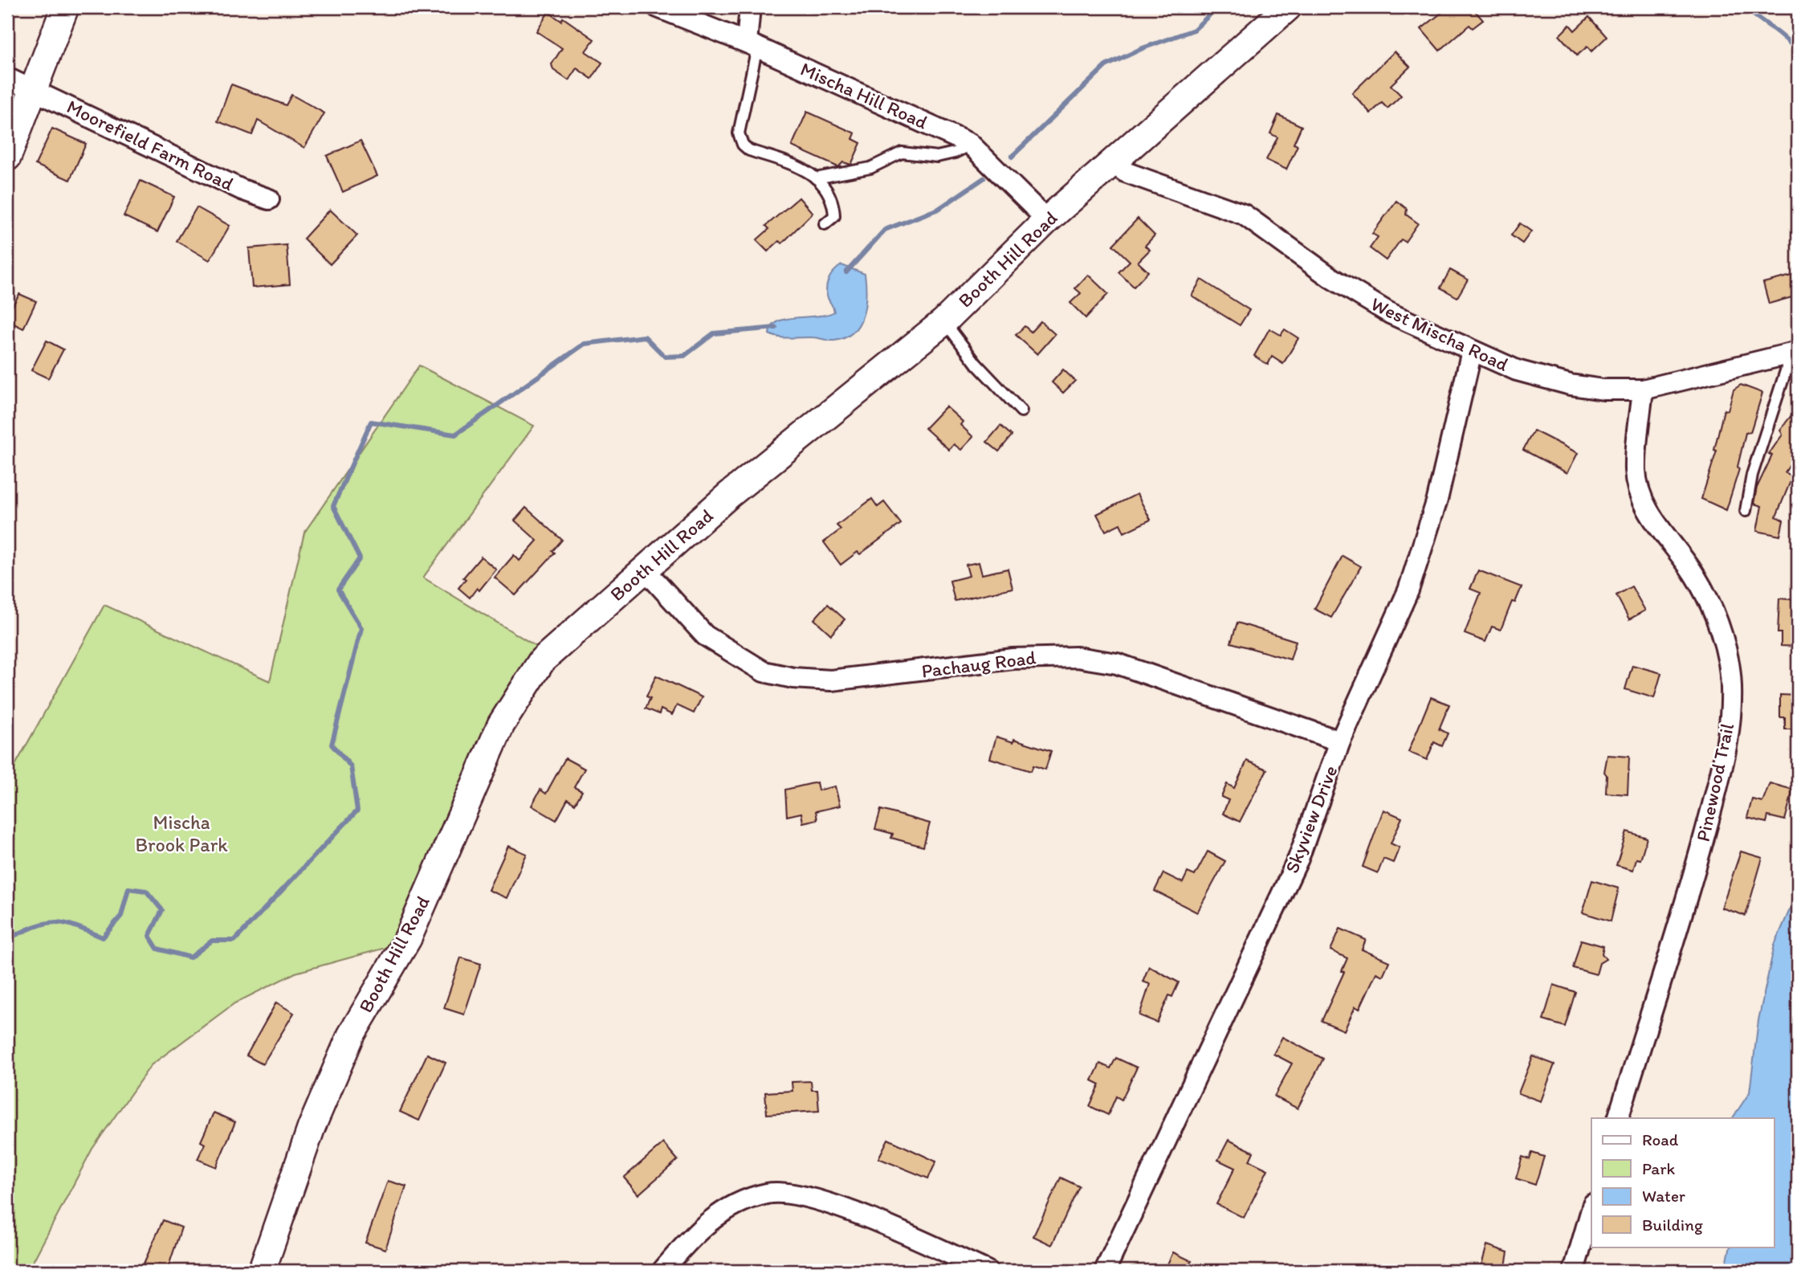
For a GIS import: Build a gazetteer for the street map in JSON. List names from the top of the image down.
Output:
{
  "streets": {
    "street": [
      "Mischa Hill Road",
      "Moorefield Farm Road",
      "Booth Hill Road",
      "West Mischa Road",
      "Pachaug Road",
      "Pinewood Trail",
      "Skyview Drive"
    ]
  },
  "crossings": [
    ["Mischa Hill Road", "Booth Hill Road"],
    ["Booth Hill Road", "West Mischa Road"],
    ["Booth Hill Road", "Pachaug Road"],
    ["West Mischa Road", "Pinewood Trail"],
    ["West Mischa Road", "Skyview Drive"],
    ["Pachaug Road", "Skyview Drive"]
  ],
  "parks": ["Mischa Brook Park"],
  "legend": [
    "Road",
    "Park",
    "Water",
    "Building"
  ]
}
